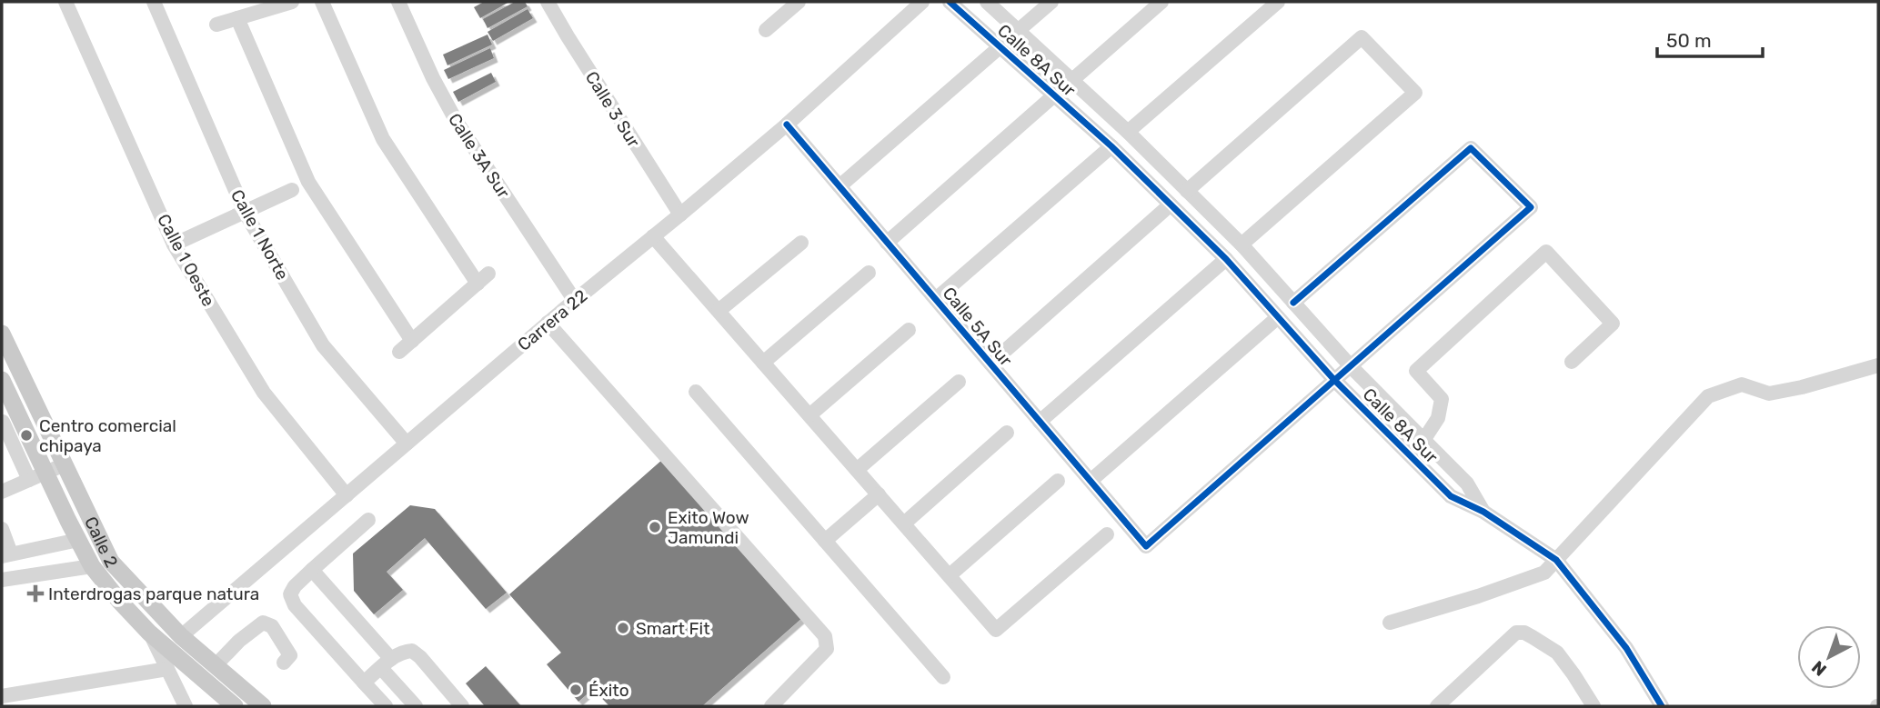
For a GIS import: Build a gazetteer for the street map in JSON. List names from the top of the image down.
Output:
{
  "streets": {
    "main road": ["Calle 2"],
    "street": [
      "Calle 8A Sur",
      "Calle 3 Sur",
      "Calle 3A Sur",
      "Calle 1 Norte",
      "Calle 1 Oeste",
      "Carrera 22",
      "Calle 5A Sur"
    ]
  },
  "crossings": [
    ["Calle 8A Sur", "Calle 5A Sur"],
    ["Calle 3 Sur", "Carrera 22"],
    ["Calle 3A Sur", "Carrera 22"],
    ["Calle 1 Norte", "Carrera 22"],
    ["Calle 1 Oeste", "Carrera 22"],
    ["Carrera 22", "Calle 5A Sur"],
    ["Carrera 22", "Calle 2"]
  ],
  "places": {
    "other": [
      "Centro comercial chipaya",
      "Exito Wow Jamundi",
      "Smart Fit",
      "Éxito"
    ],
    "health": ["Interdrogas parque natura"]
  },
  "scale_bar": "50 m",
  "north": "bottom left"
}
